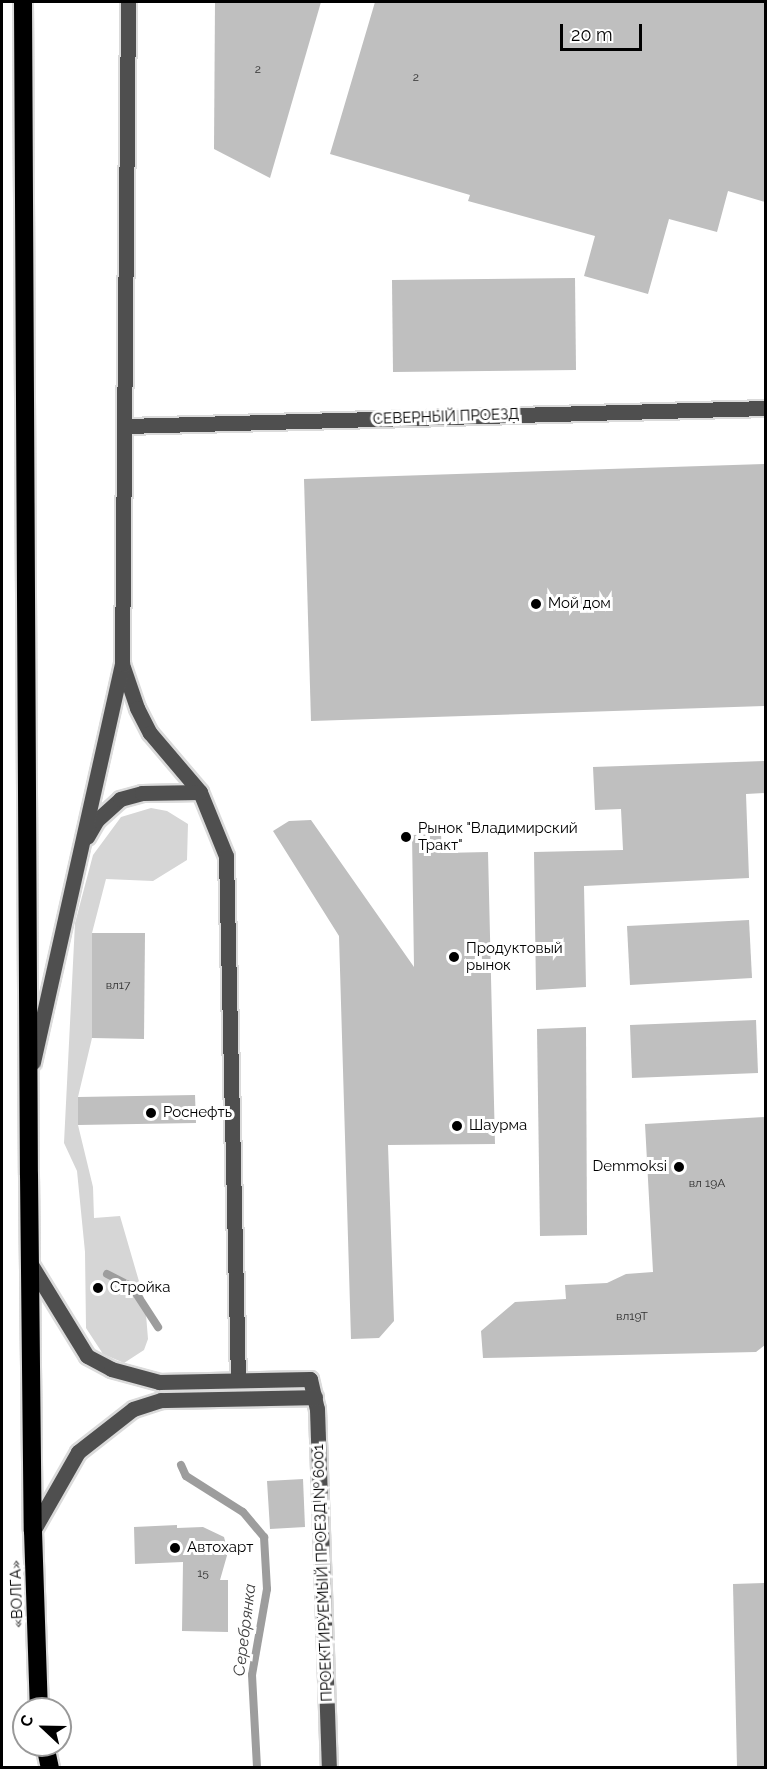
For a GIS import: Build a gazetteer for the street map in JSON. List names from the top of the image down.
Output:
{
  "streets": {
    "highway": ["«ВОЛГА»"],
    "street": ["СЕВЕРНЫЙ ПРОЕЗД", "ПРОЕКТИРУЕМЫЙ ПРОЕЗД № 6001"]
  },
  "water": ["Серебрянка"],
  "places": [
    "Мой дом",
    "Рынок \"Владимирский Тракт\"",
    "Продуктовый рынок",
    "Роснефть",
    "Шаурма",
    "Demmoksi",
    "Стройка",
    "Автохарт"
  ],
  "house_numbers": [
    "2",
    "2",
    "вл17",
    "вл 19А",
    "вл19Т",
    "15"
  ],
  "scale_bar": "20 m",
  "north": "left"
}
